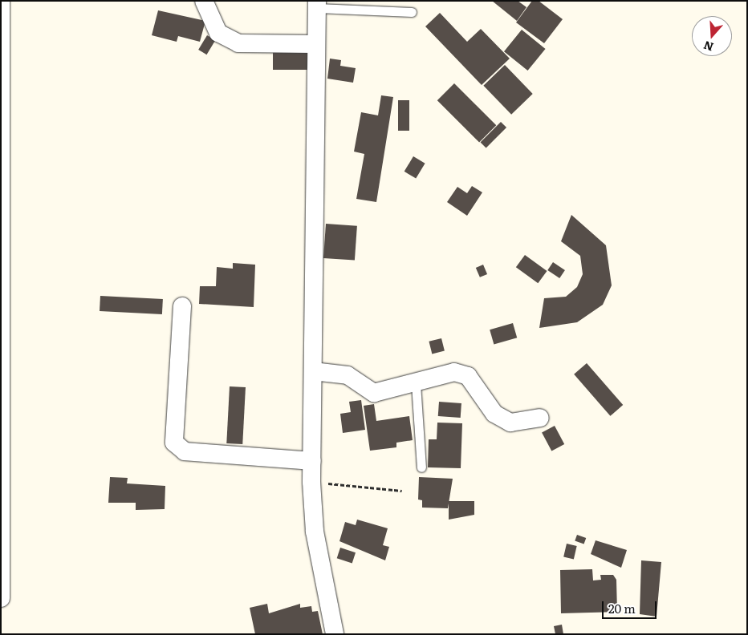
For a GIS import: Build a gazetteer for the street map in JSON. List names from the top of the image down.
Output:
{
  "scale_bar": "20 m",
  "north": "bottom"
}
